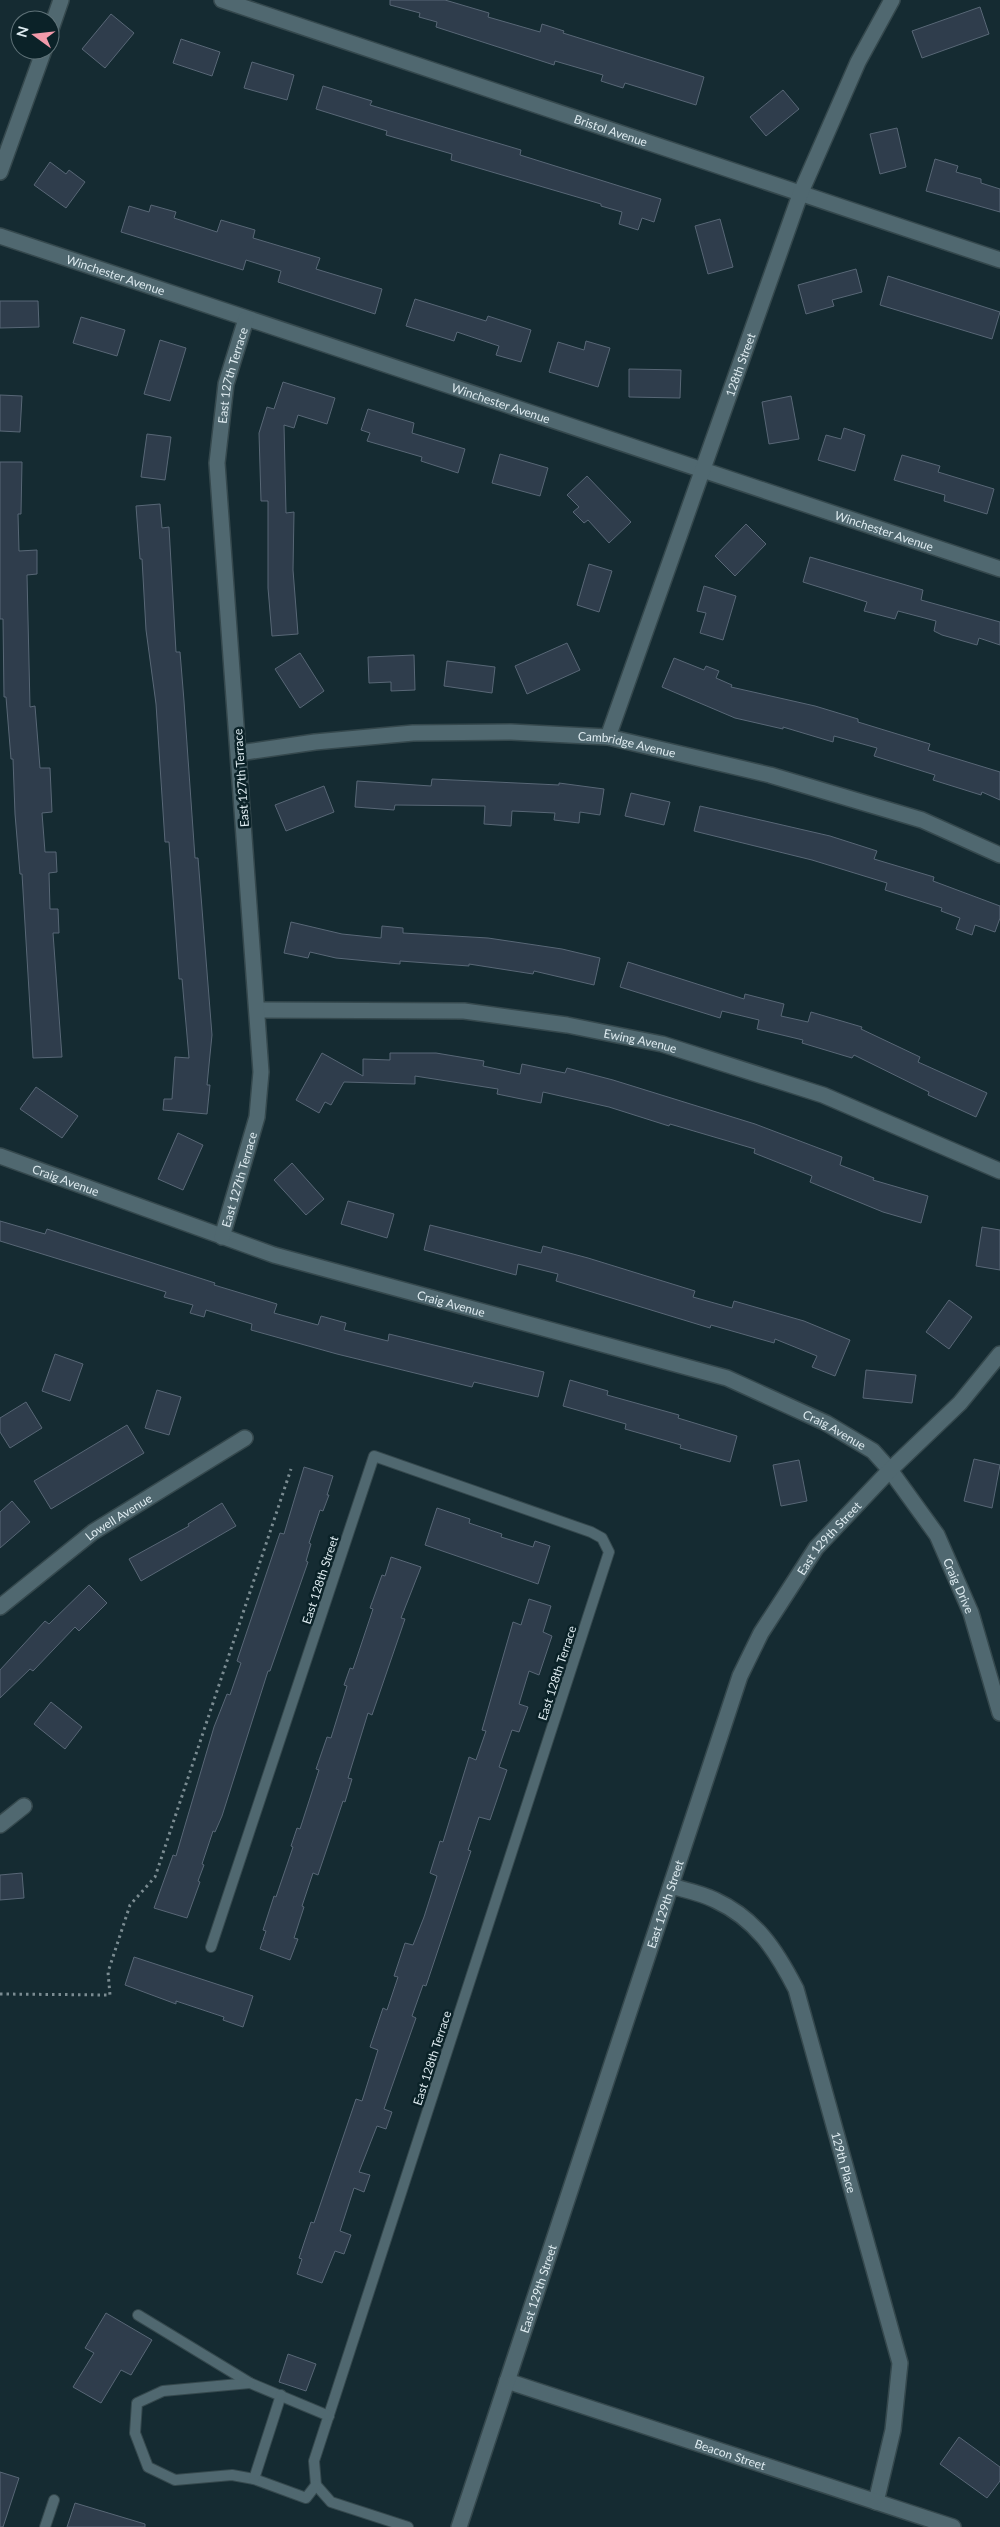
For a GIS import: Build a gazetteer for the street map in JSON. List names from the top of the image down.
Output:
{
  "streets": {
    "street": [
      "Bristol Avenue",
      "Winchester Avenue",
      "128th Street",
      "East 127th Terrace",
      "Cambridge Avenue",
      "Ewing Avenue",
      "Craig Avenue",
      "Lowell Avenue",
      "East 129th Street",
      "Craig Drive",
      "129th Place",
      "Beacon Street"
    ],
    "lane": ["East 128th Street", "East 128th Terrace"]
  },
  "crossings": [
    ["Bristol Avenue", "128th Street"],
    ["Winchester Avenue", "128th Street"],
    ["Winchester Avenue", "East 127th Terrace"],
    ["128th Street", "Cambridge Avenue"],
    ["East 127th Terrace", "Cambridge Avenue"],
    ["East 127th Terrace", "Ewing Avenue"],
    ["East 127th Terrace", "Craig Avenue"],
    ["Craig Avenue", "East 129th Street"],
    ["Craig Avenue", "Craig Drive"],
    ["East 129th Street", "Craig Drive"],
    ["East 129th Street", "129th Place"],
    ["East 129th Street", "Beacon Street"],
    ["East 128th Street", "East 128th Terrace"],
    ["129th Place", "Beacon Street"]
  ],
  "north": "left"
}
